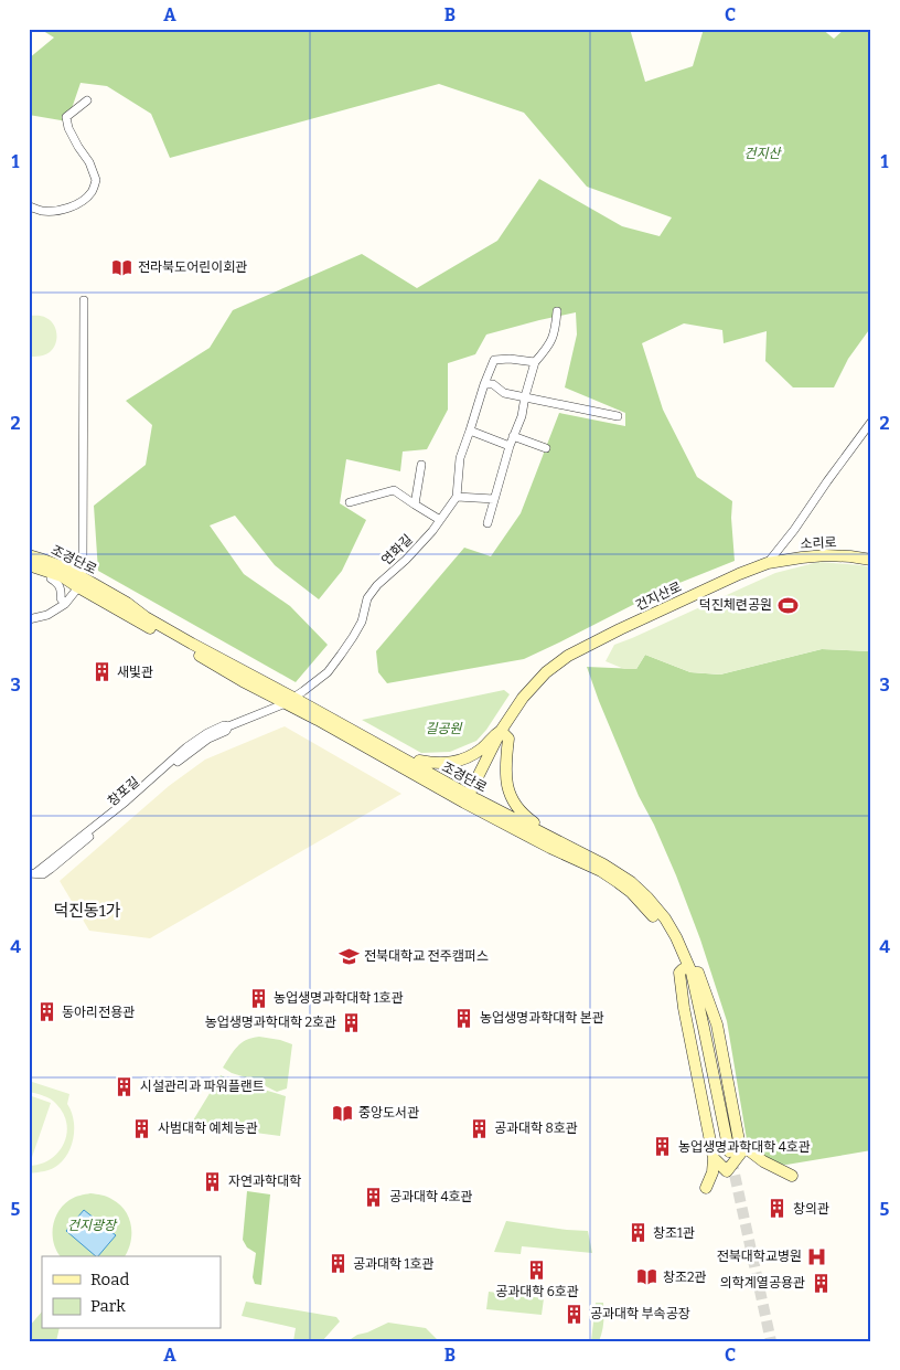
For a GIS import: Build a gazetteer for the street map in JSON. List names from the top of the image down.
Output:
{
  "streets": {
    "street": [
      "소리로",
      "연화길",
      "조경단로",
      "건지산로",
      "창포길"
    ]
  },
  "crossings": [
    ["소리로", "건지산로"],
    ["연화길", "조경단로"],
    ["연화길", "창포길"],
    ["조경단로", "건지산로"],
    ["조경단로", "창포길"]
  ],
  "districts": ["덕진동1가"],
  "parks": ["건지산", "길공원", "건지광장"],
  "places": {
    "library": ["전라북도어린이회관", "중앙도서관", "창조2관"],
    "sports": ["덕진체련공원"],
    "building": [
      "새빛관",
      "농업생명과학대학 1호관",
      "동아리전용관",
      "농업생명과학대학 본관",
      "농업생명과학대학 2호관",
      "시설관리과 파워플랜트",
      "사범대학 예체능관",
      "공과대학 8호관",
      "농업생명과학대학 4호관",
      "자연과학대학",
      "공과대학 4호관",
      "창의관",
      "창조1관",
      "공과대학 1호관",
      "공과대학 6호관",
      "의학계열공용관",
      "공과대학 부속공장"
    ],
    "school or university": ["전북대학교 전주캠퍼스"],
    "hospital": ["전북대학교병원"]
  },
  "legend": ["Road", "Park"],
  "grid": {
    "columns": ["A", "B", "C"],
    "rows": [
      "1",
      "2",
      "3",
      "4",
      "5"
    ]
  }
}
